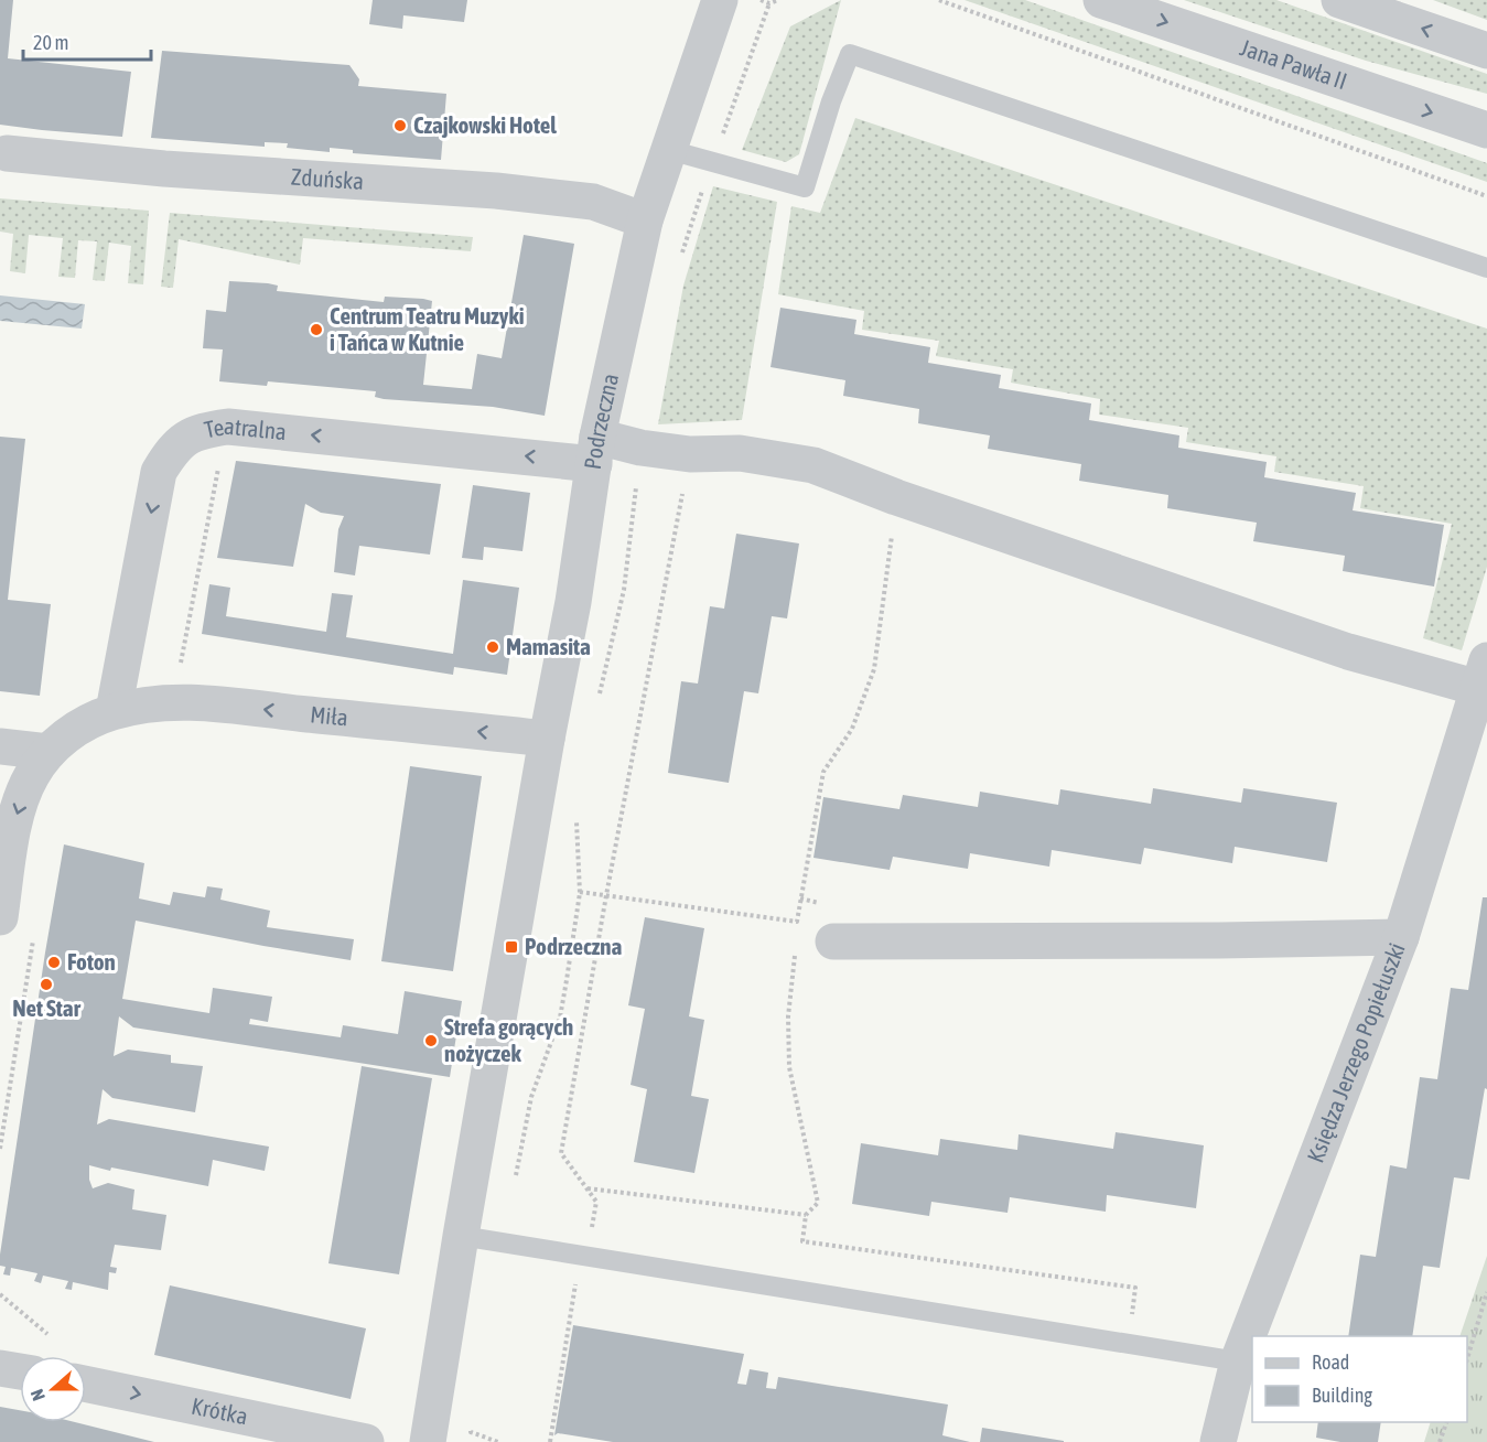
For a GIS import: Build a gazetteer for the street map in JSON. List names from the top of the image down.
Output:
{
  "streets": {
    "street": [
      "Jana Pawła II",
      "Zduńska",
      "Podrzeczna",
      "Teatralna",
      "Miła",
      "Księdza Jerzego Popiełuszki",
      "Krótka"
    ]
  },
  "crossings": [
    ["Zduńska", "Podrzeczna"],
    ["Podrzeczna", "Teatralna"],
    ["Podrzeczna", "Miła"],
    ["Teatralna", "Miła"],
    ["Teatralna", "Księdza Jerzego Popiełuszki"]
  ],
  "one_way": ["Miła", "Krótka"],
  "places": {
    "other": [
      "Czajkowski Hotel",
      "Centrum Teatru Muzyki i Tańca w Kutnie",
      "Mamasita",
      "Foton",
      "Net Star",
      "Strefa gorących nożyczek"
    ],
    "transit": ["Podrzeczna"]
  },
  "legend": ["Road", "Building"],
  "scale_bar": "20 m",
  "north": "left"
}
